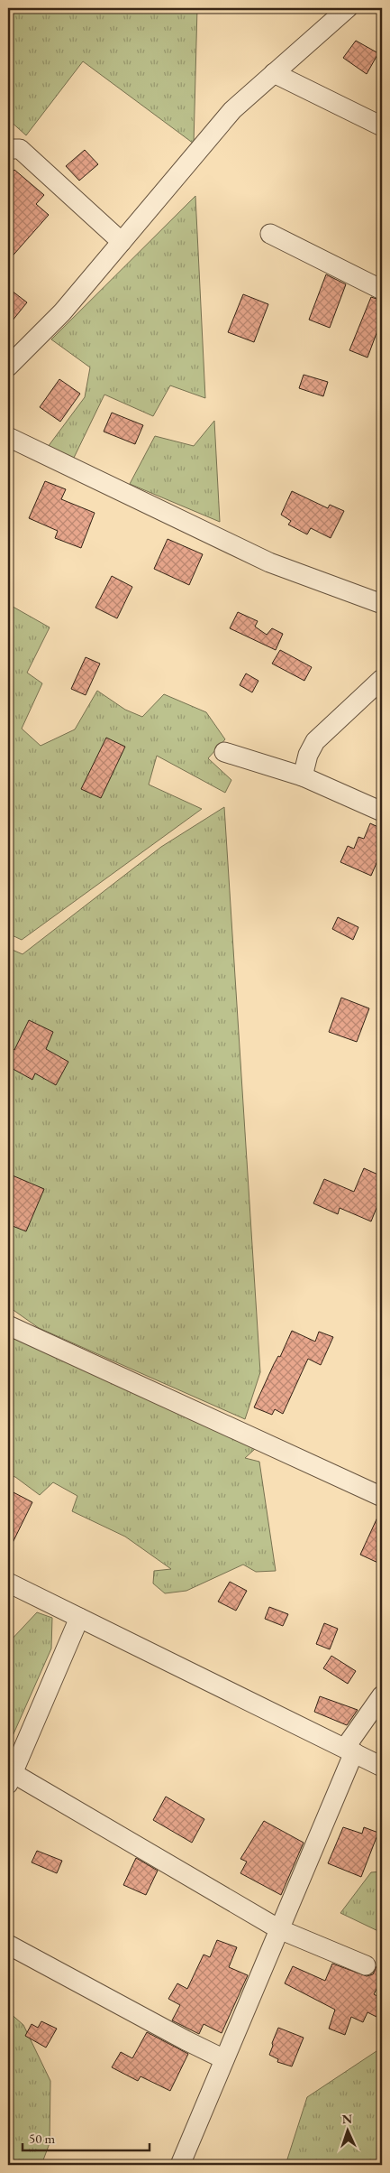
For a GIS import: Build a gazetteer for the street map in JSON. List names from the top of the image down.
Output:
{
  "scale_bar": "50 m",
  "north": "top"
}
